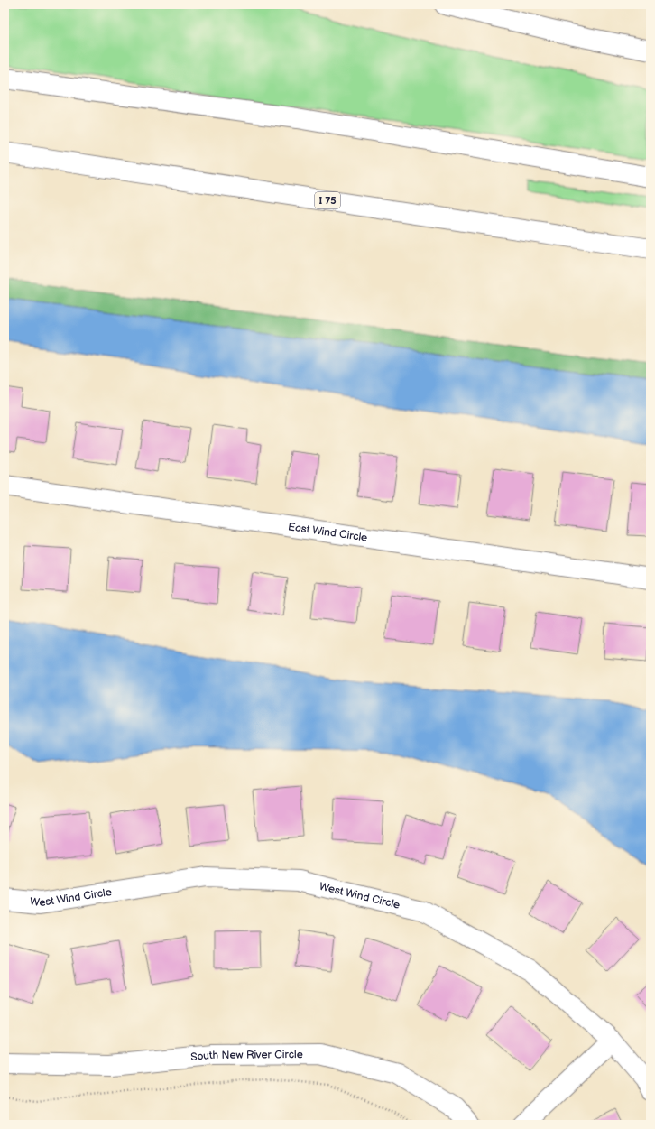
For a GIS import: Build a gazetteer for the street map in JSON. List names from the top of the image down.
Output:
{
  "streets": {
    "main road": [
      "I 75",
      "East Wind Circle",
      "West Wind Circle",
      "South New River Circle"
    ]
  }
}
